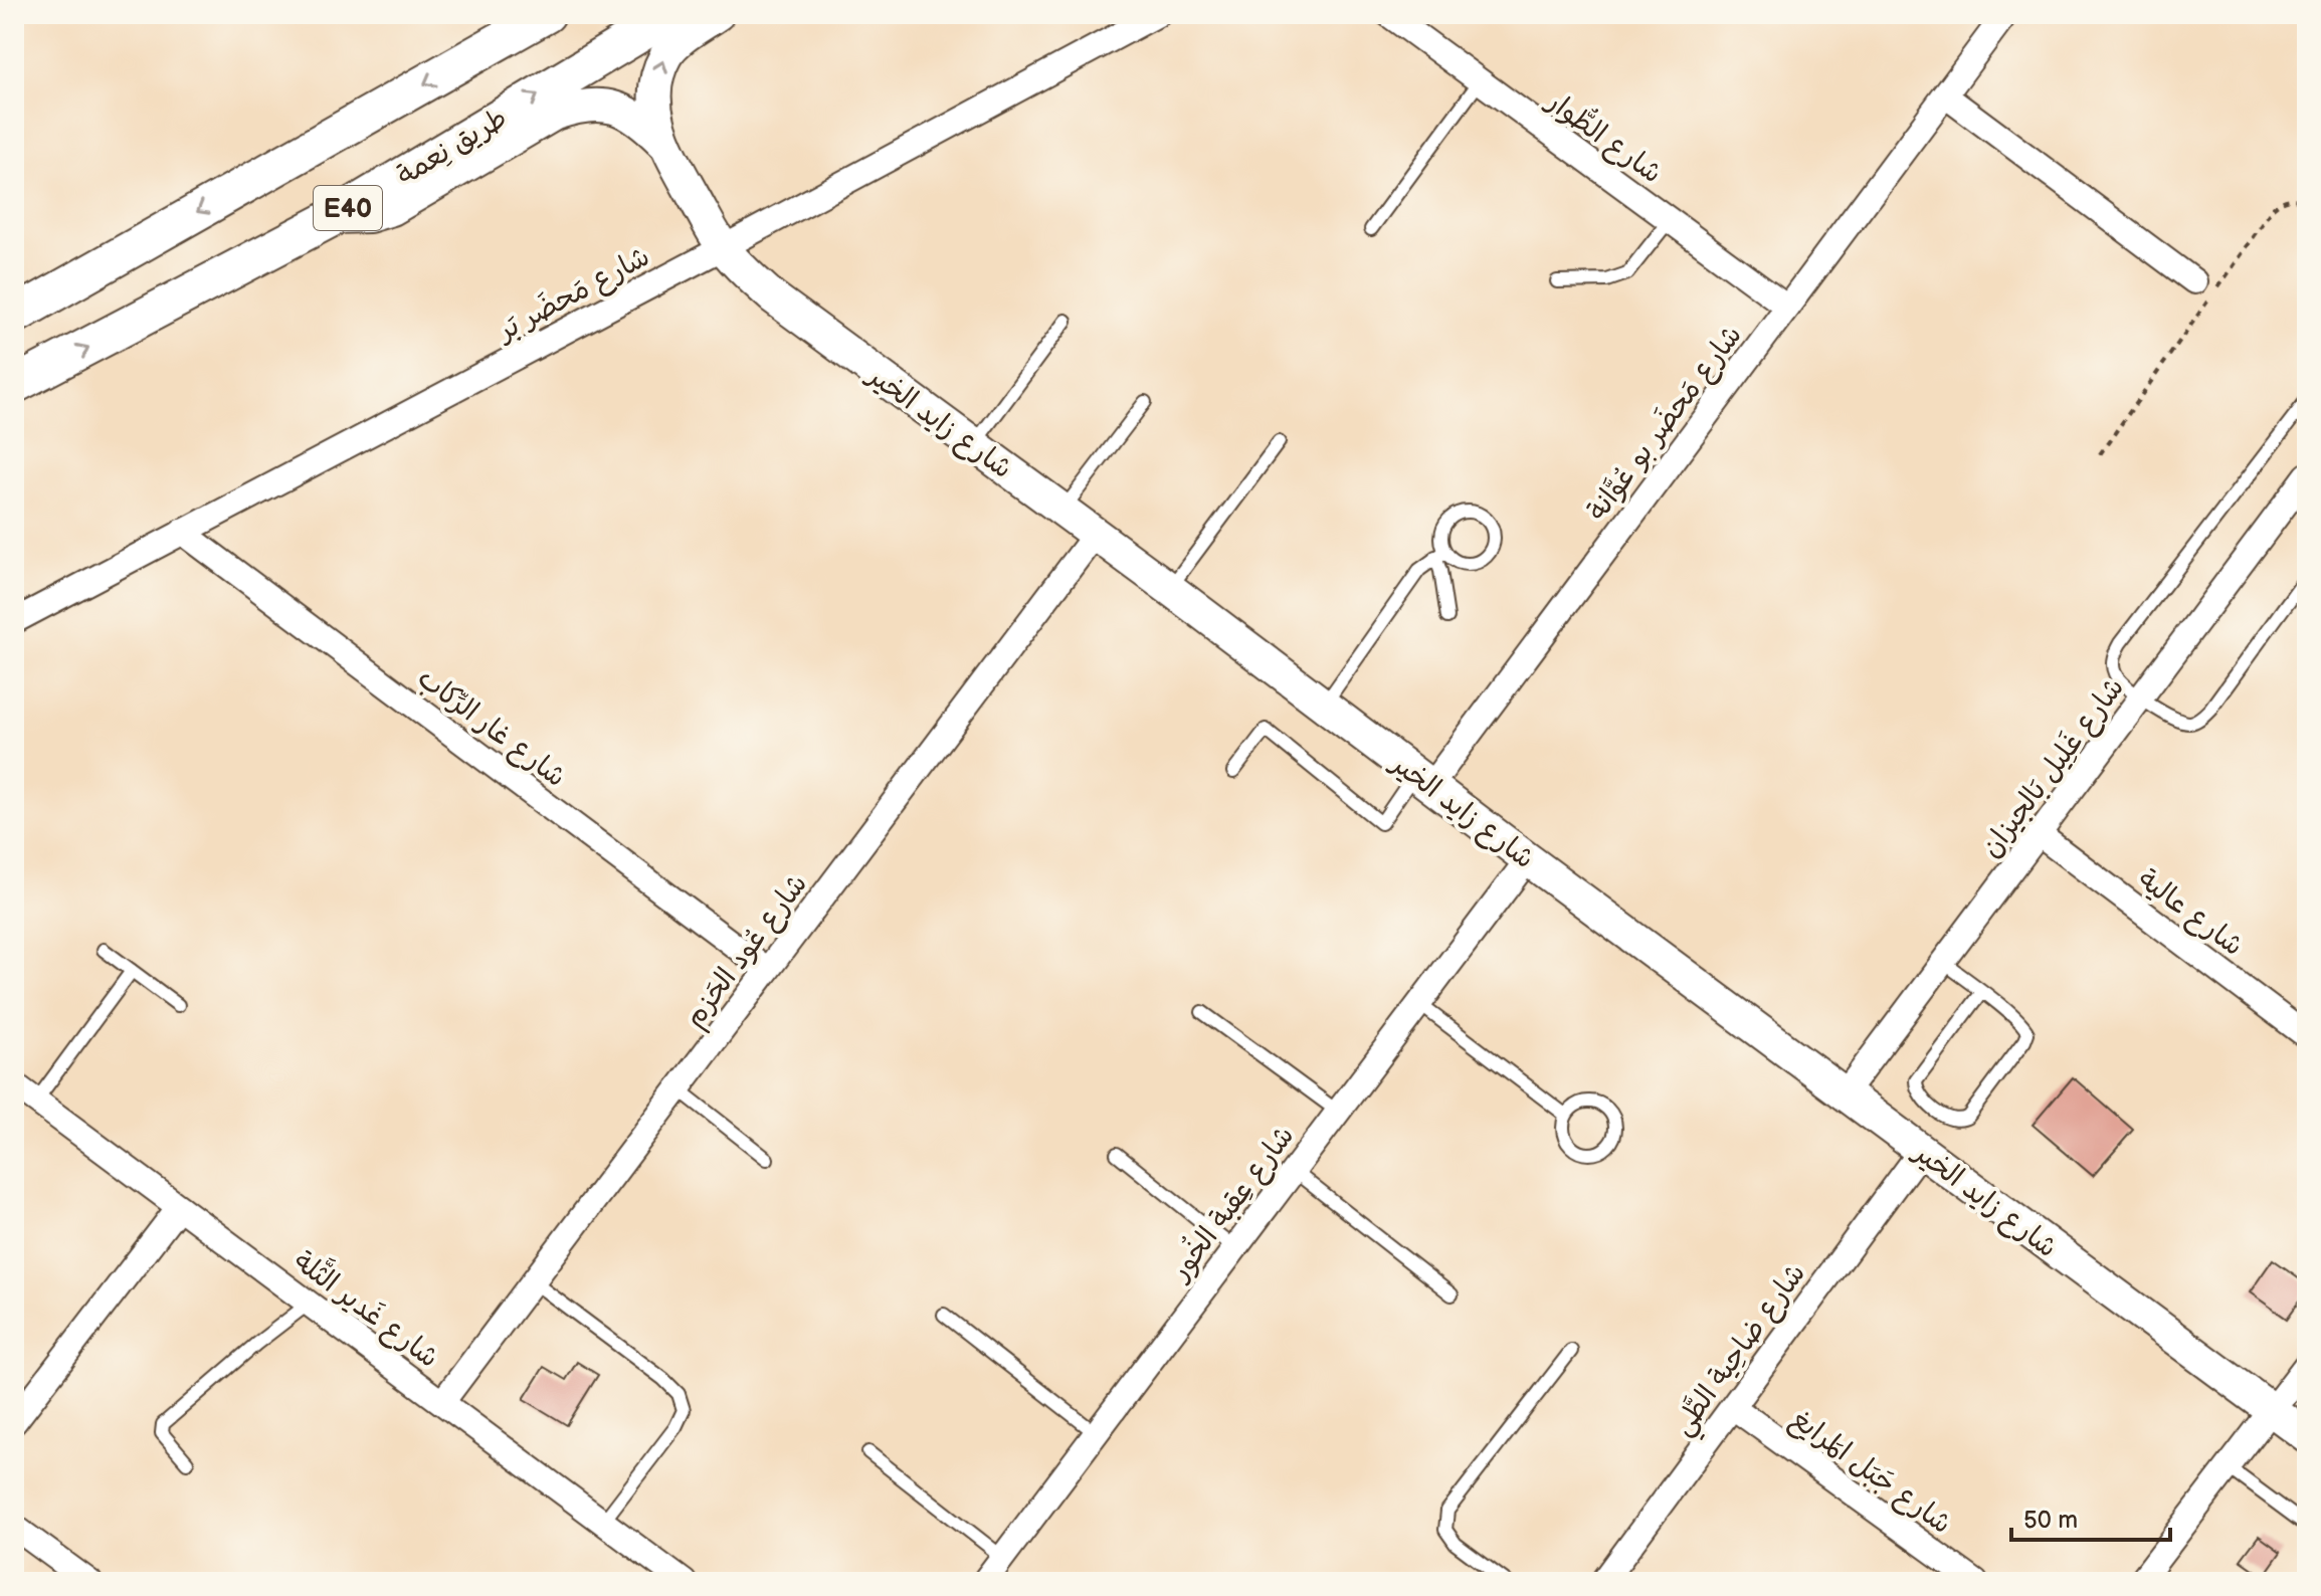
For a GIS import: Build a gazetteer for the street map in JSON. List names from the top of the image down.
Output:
{
  "streets": {
    "main road": ["طريق نِعمة", "E40"],
    "street": [
      "شارع الطُّوار",
      "شارع مَحضَر بَر",
      "شارع زايد الخير",
      "شارع مَحضَر بو عُوَّانة",
      "شارع غار الرِّكاب",
      "شارع غَلِيل بَالجيزان",
      "شارع عالية",
      "شارع عُود الحَزم",
      "شارع عِقبة الخُور",
      "شارع غَدير الثَّلة",
      "شارع ضاحِية الطَّي",
      "شارع جَبَل المَرايغ"
    ]
  },
  "crossings": [
    ["شارع الطُّوار", "شارع مَحضَر بو عُوَّانة"],
    ["شارع مَحضَر بَر", "شارع زايد الخير"],
    ["شارع مَحضَر بَر", "شارع غار الرِّكاب"],
    ["شارع زايد الخير", "شارع مَحضَر بو عُوَّانة"],
    ["شارع زايد الخير", "شارع غَلِيل بَالجيزان"],
    ["شارع زايد الخير", "شارع عُود الحَزم"],
    ["شارع زايد الخير", "شارع عِقبة الخُور"],
    ["شارع زايد الخير", "شارع ضاحِية الطَّي"],
    ["شارع غار الرِّكاب", "شارع عُود الحَزم"],
    ["شارع غَلِيل بَالجيزان", "شارع عالية"],
    ["شارع عُود الحَزم", "شارع غَدير الثَّلة"],
    ["شارع ضاحِية الطَّي", "شارع جَبَل المَرايغ"]
  ],
  "scale_bar": "50 m"
}
